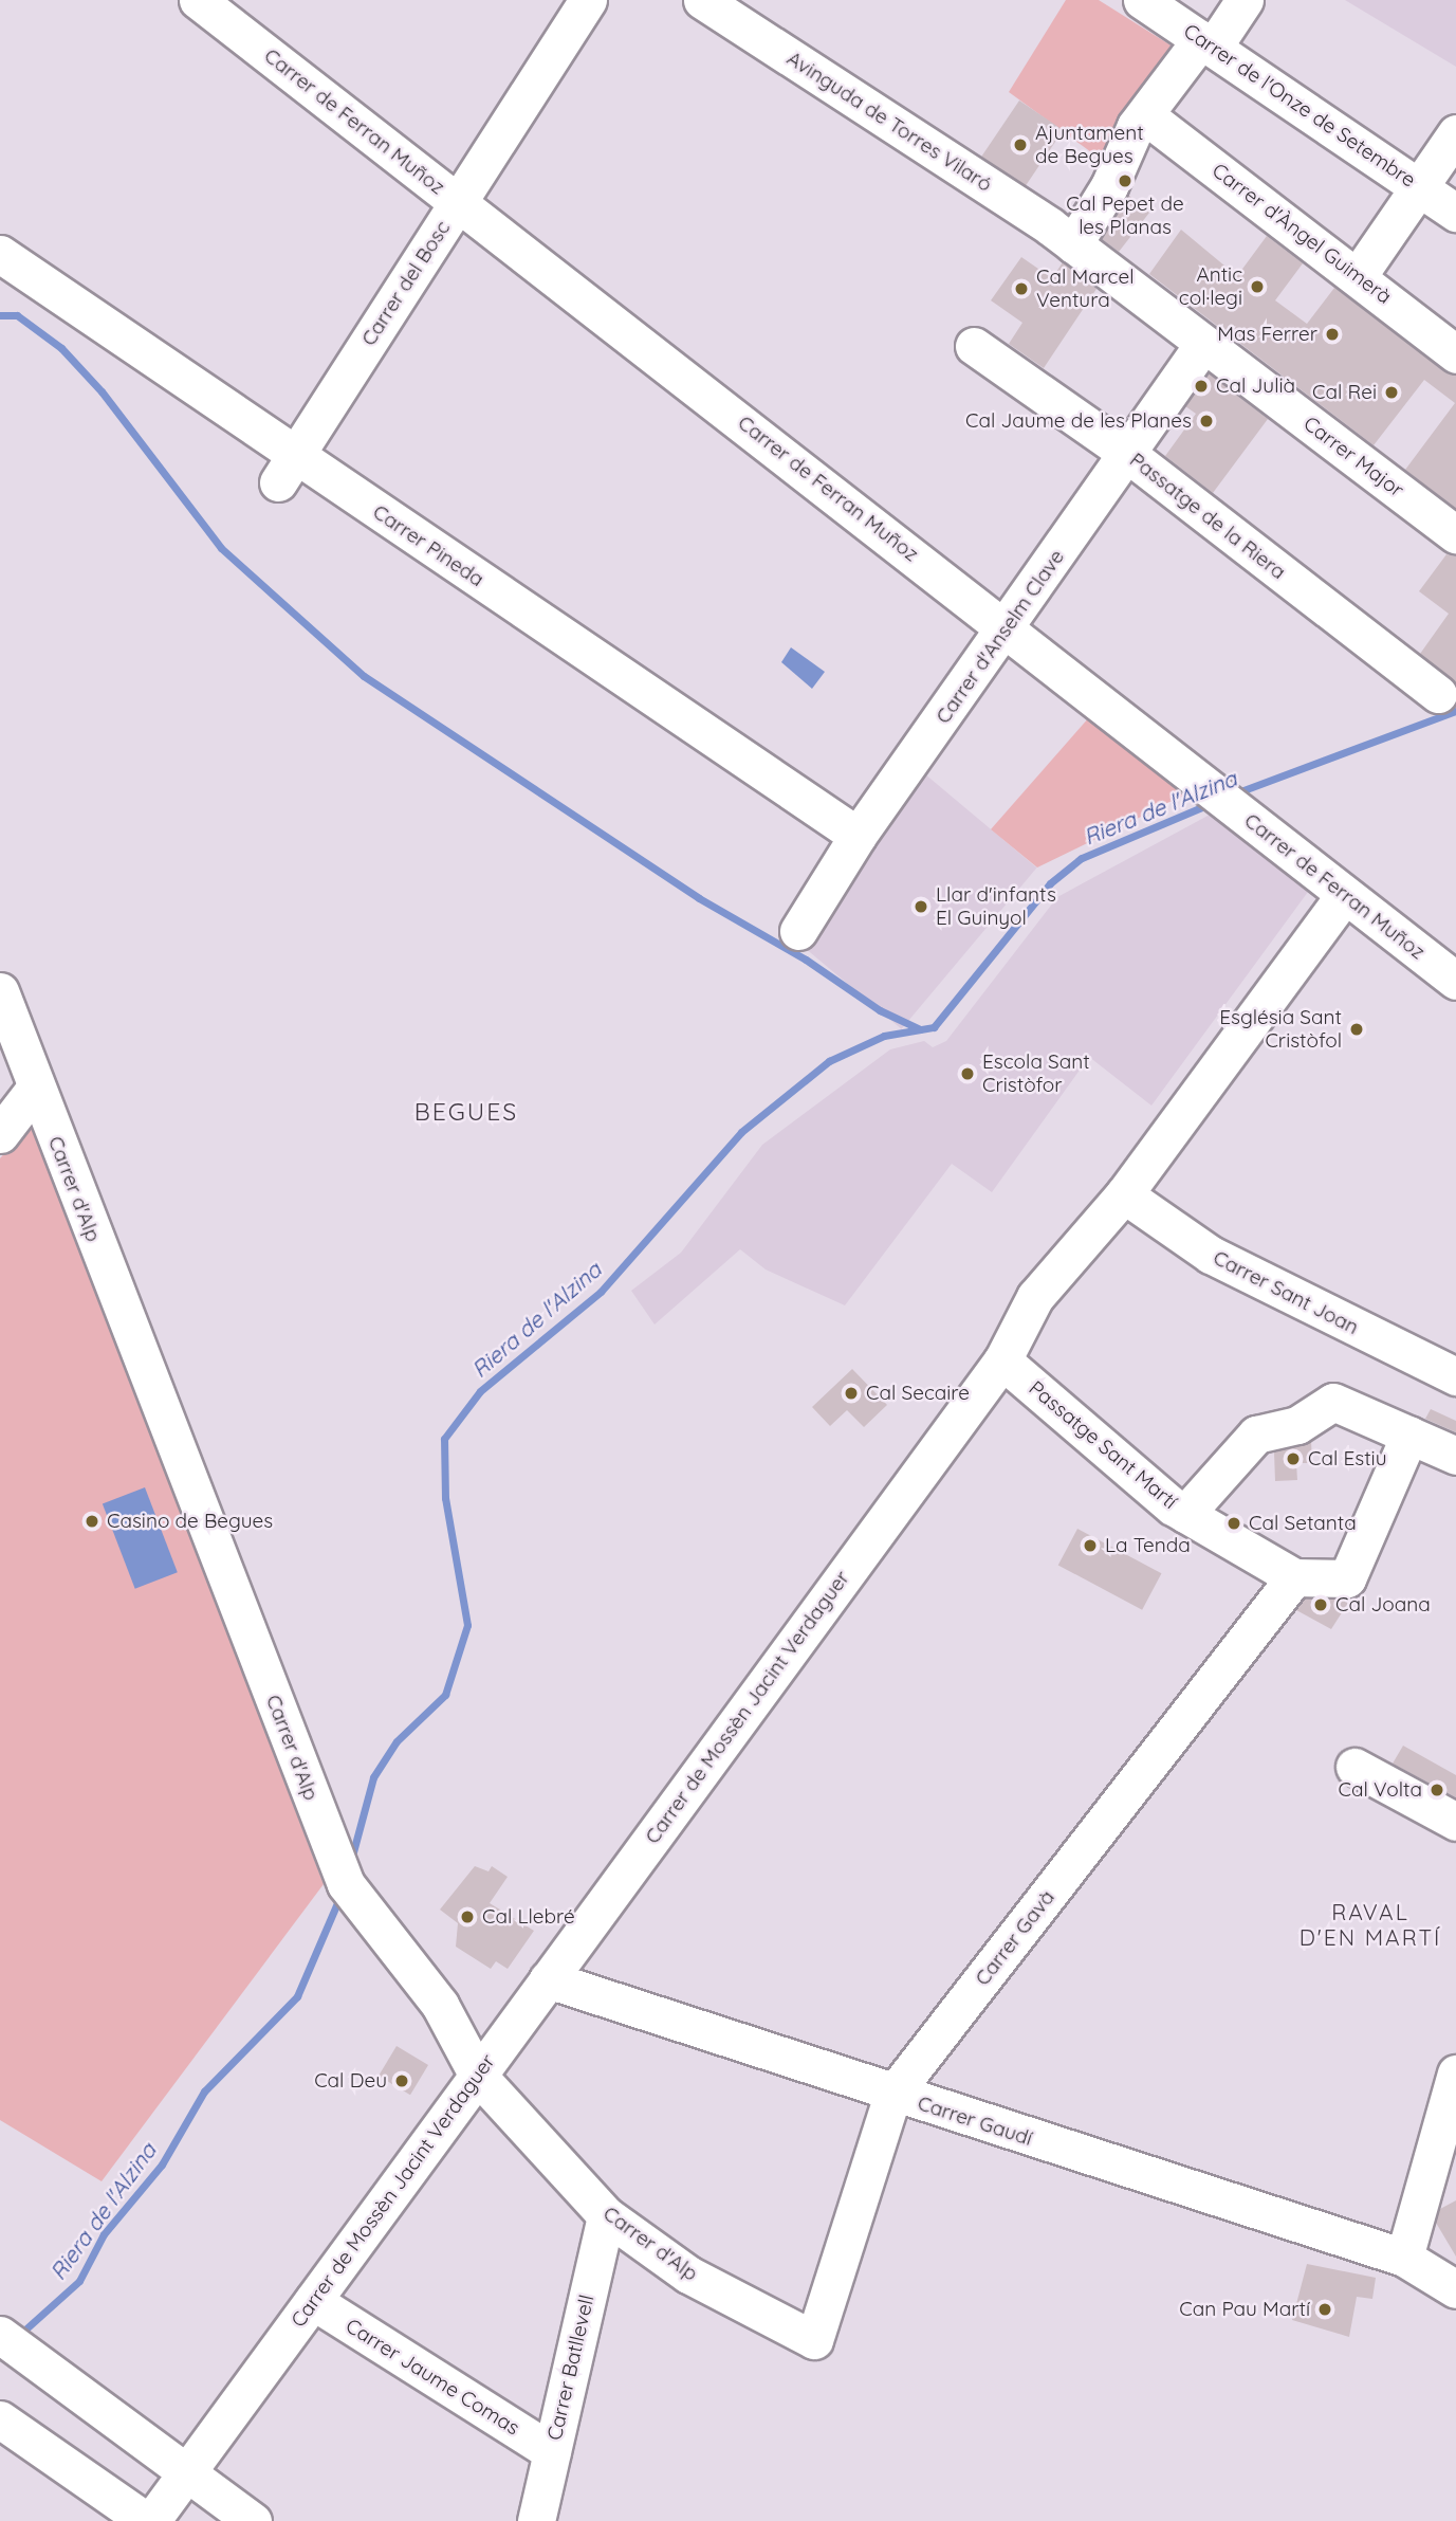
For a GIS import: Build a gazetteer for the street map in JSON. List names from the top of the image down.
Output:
{
  "streets": {
    "street": [
      "Carrer de l'Onze de Setembre",
      "Carrer de Ferran Muñoz",
      "Avinguda de Torres Vilaró",
      "Carrer d'Àngel Guimerà",
      "Carrer del Bosc",
      "Carrer Major",
      "Passatge de la Riera",
      "Carrer Pineda",
      "Carrer d'Anselm Clave",
      "Carrer d'Alp",
      "Carrer Sant Joan",
      "Passatge Sant Martí",
      "Carrer de Mossèn Jacint Verdaguer",
      "Carrer Gavà",
      "Carrer Gaudí",
      "Carrer Batllevell",
      "Carrer Jaume Comas"
    ]
  },
  "crossings": [
    ["Carrer de Ferran Muñoz", "Carrer del Bosc"],
    ["Carrer de Ferran Muñoz", "Carrer d'Anselm Clave"],
    ["Carrer de Ferran Muñoz", "Carrer de Mossèn Jacint Verdaguer"],
    ["Avinguda de Torres Vilaró", "Carrer Major"],
    ["Carrer del Bosc", "Carrer Pineda"],
    ["Carrer Major", "Carrer d'Anselm Clave"],
    ["Passatge de la Riera", "Carrer d'Anselm Clave"],
    ["Carrer Pineda", "Carrer d'Anselm Clave"],
    ["Carrer d'Alp", "Carrer de Mossèn Jacint Verdaguer"],
    ["Carrer d'Alp", "Carrer Gavà"],
    ["Carrer d'Alp", "Carrer Batllevell"],
    ["Carrer Sant Joan", "Carrer de Mossèn Jacint Verdaguer"],
    ["Passatge Sant Martí", "Carrer de Mossèn Jacint Verdaguer"],
    ["Passatge Sant Martí", "Carrer Gavà"],
    ["Carrer de Mossèn Jacint Verdaguer", "Carrer Gaudí"],
    ["Carrer de Mossèn Jacint Verdaguer", "Carrer Jaume Comas"],
    ["Carrer Gavà", "Carrer Gaudí"],
    ["Carrer Batllevell", "Carrer Jaume Comas"]
  ],
  "districts": ["BEGUES", "RAVAL D'EN MARTÍ"],
  "water": ["Riera de l'Alzina"],
  "places": [
    "Ajuntament de Begues",
    "Cal Pepet de les Planas",
    "Antic col·legi",
    "Cal Marcel Ventura",
    "Mas Ferrer",
    "Cal Julià",
    "Cal Rei",
    "Cal Jaume de les Planes",
    "Llar d'infants El Guinyol",
    "Església Sant Cristòfol",
    "Escola Sant Cristòfor",
    "Cal Secaire",
    "Cal Estiu",
    "Casino de Begues",
    "Cal Setanta",
    "La Tenda",
    "Cal Joana",
    "Cal Volta",
    "Cal Llebré",
    "Cal Deu",
    "Can Pau Martí"
  ]
}
